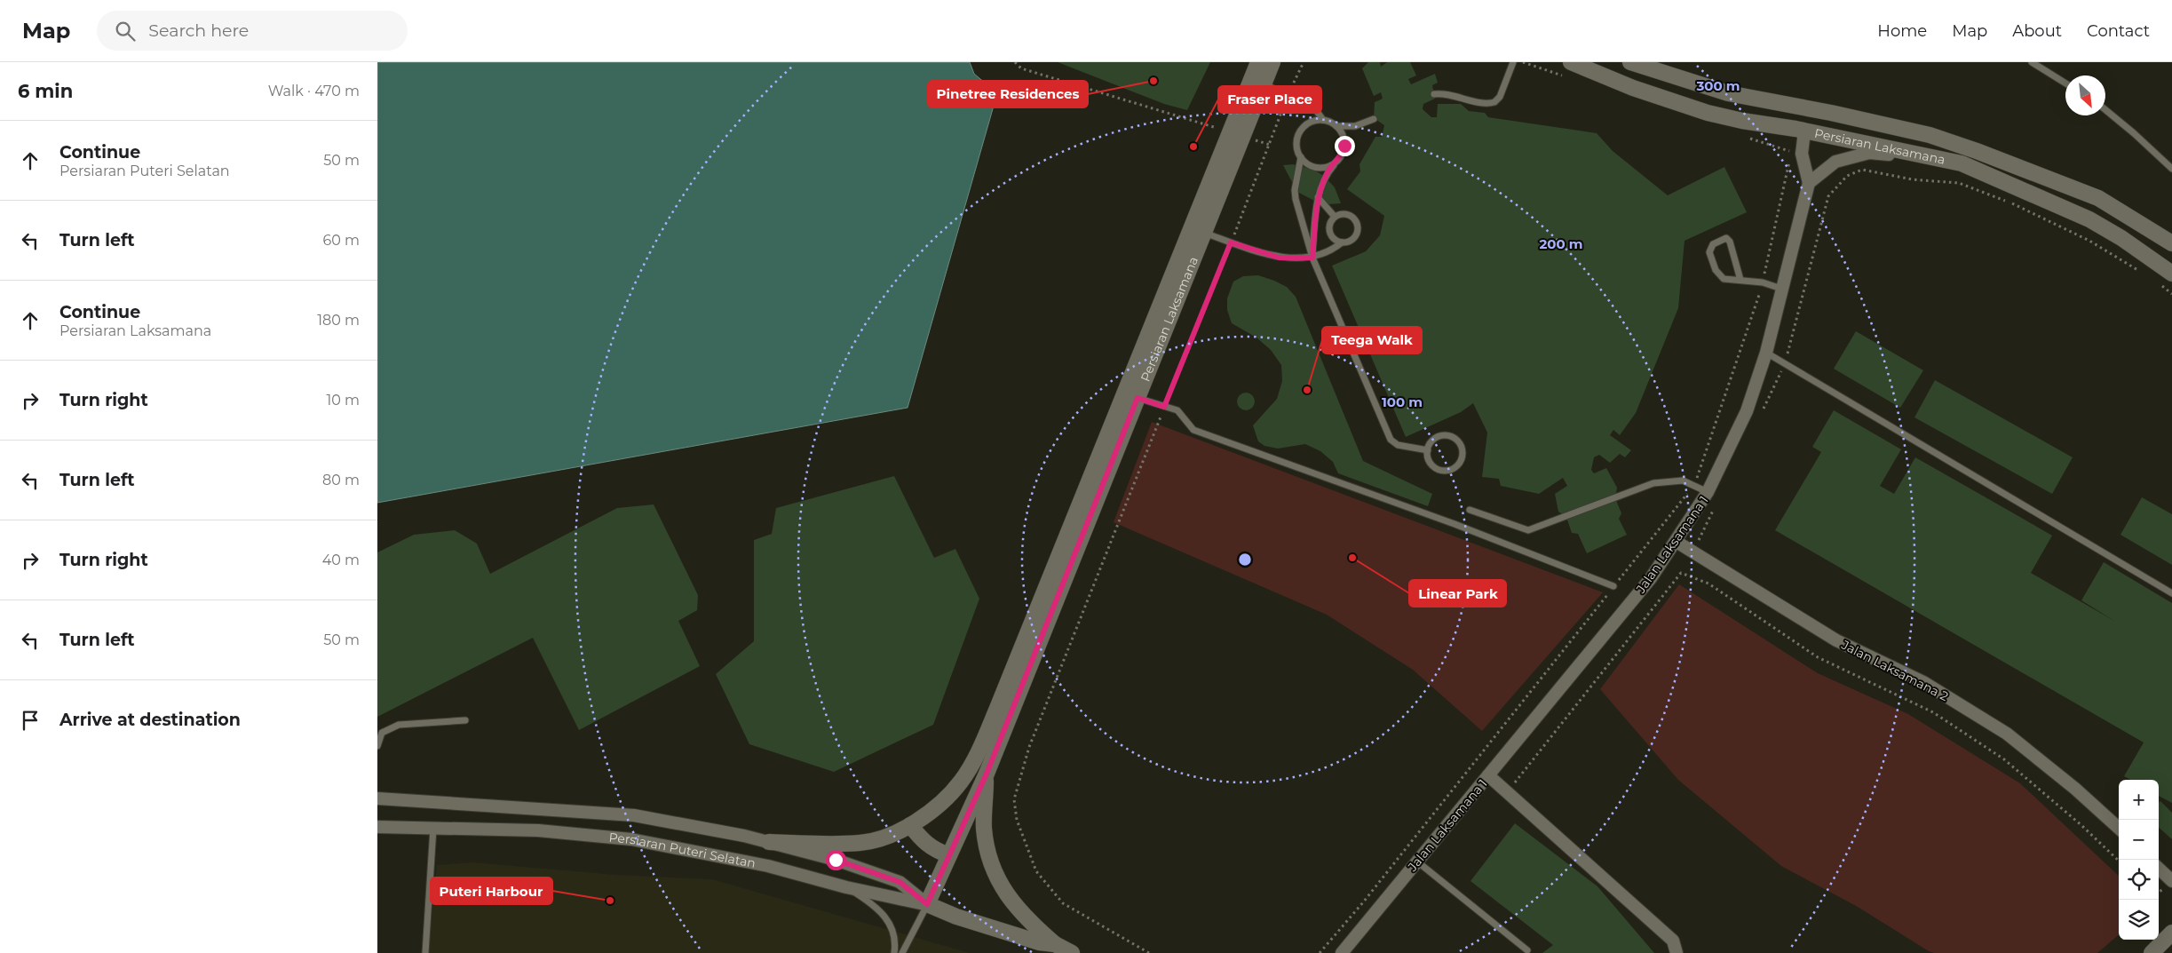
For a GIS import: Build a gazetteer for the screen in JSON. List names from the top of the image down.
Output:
{
  "streets": {
    "street": [
      "Persiaran Laksamana",
      "Jalan Laksamana 1",
      "Jalan Laksamana 2",
      "Persiaran Puteri Selatan"
    ]
  },
  "crossings": [
    ["Persiaran Laksamana", "Persiaran Puteri Selatan"],
    ["Jalan Laksamana 1", "Jalan Laksamana 2"]
  ],
  "places": [
    "Pinetree Residences",
    "Fraser Place",
    "Teega Walk",
    "Linear Park",
    "Puteri Harbour"
  ],
  "north": "bottom right",
  "page": {
    "header": "Map",
    "search": "Search here",
    "nav": [
      "Home",
      "Map",
      "About",
      "Contact"
    ],
    "heading": ["6 min", "Walk · 470 m"],
    "list": [
      ["Continue", "Persiaran Puteri Selatan", "50 m"],
      ["Turn left", "60 m"],
      ["Continue", "Persiaran Laksamana", "180 m"],
      ["Turn right", "10 m"],
      ["Turn left", "80 m"],
      ["Turn right", "40 m"],
      ["Turn left", "50 m"],
      "Arrive at destination"
    ],
    "map_buttons": ["+", "−"]
  },
  "rings": ["300 m", "200 m", "100 m"]
}
